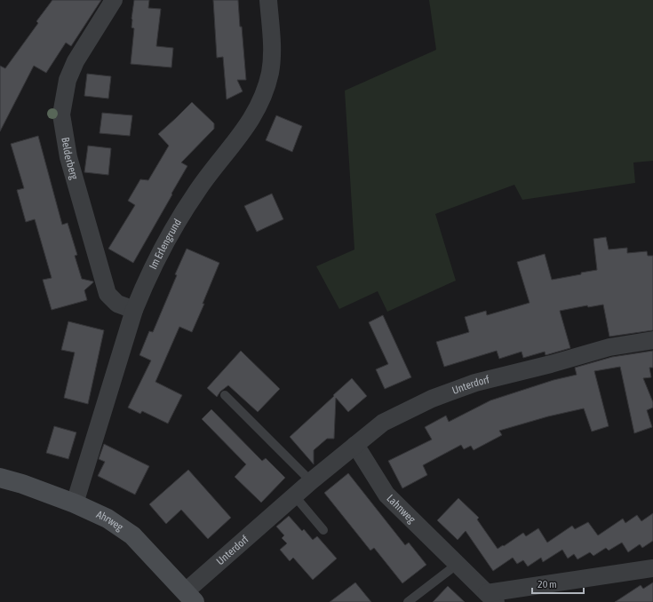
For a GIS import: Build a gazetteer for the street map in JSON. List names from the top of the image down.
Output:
{
  "streets": {
    "street": [
      "Belderberg",
      "Im Erlengrund",
      "Unterdorf",
      "Lahnweg",
      "Ahrweg"
    ]
  },
  "crossings": [
    ["Belderberg", "Im Erlengrund"],
    ["Im Erlengrund", "Ahrweg"],
    ["Unterdorf", "Lahnweg"],
    ["Unterdorf", "Ahrweg"]
  ],
  "scale_bar": "20 m"
}
